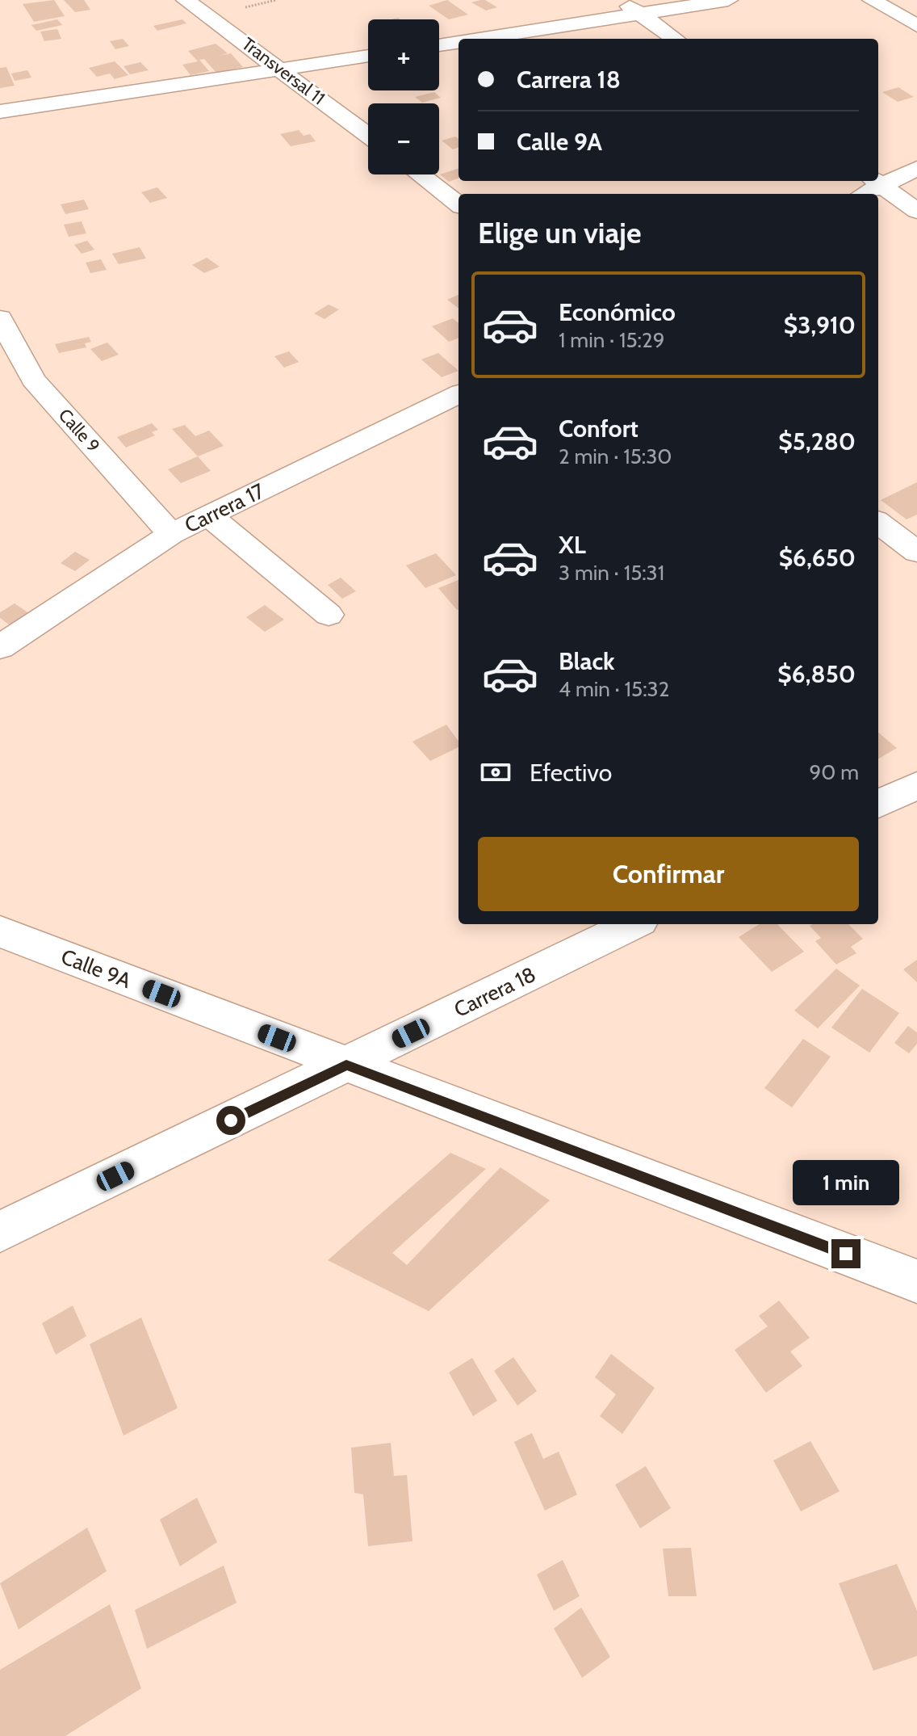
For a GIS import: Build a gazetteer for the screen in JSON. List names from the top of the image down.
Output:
{
  "streets": {
    "street": [
      "Transversal 11",
      "Calle 9",
      "Carrera 17",
      "Calle 9A",
      "Carrera 18"
    ]
  },
  "crossings": [
    ["Calle 9", "Carrera 17"],
    ["Calle 9A", "Carrera 18"]
  ],
  "page": {
    "map_buttons": ["+", "−"],
    "banner": ["Carrera 18", "Calle 9A"],
    "heading": "Elige un viaje",
    "list": [
      {
        "name": "Económico",
        "note": "1 min · 15:29",
        "value": "$3,910"
      },
      {
        "name": "Confort",
        "note": "2 min · 15:30",
        "value": "$5,280"
      },
      {
        "name": "XL",
        "note": "3 min · 15:31",
        "value": "$6,650"
      },
      {
        "name": "Black",
        "note": "4 min · 15:32",
        "value": "$6,850"
      }
    ],
    "pay": ["Efectivo", "90 m"],
    "buttons": "Confirmar",
    "bubble": "1 min"
  }
}
